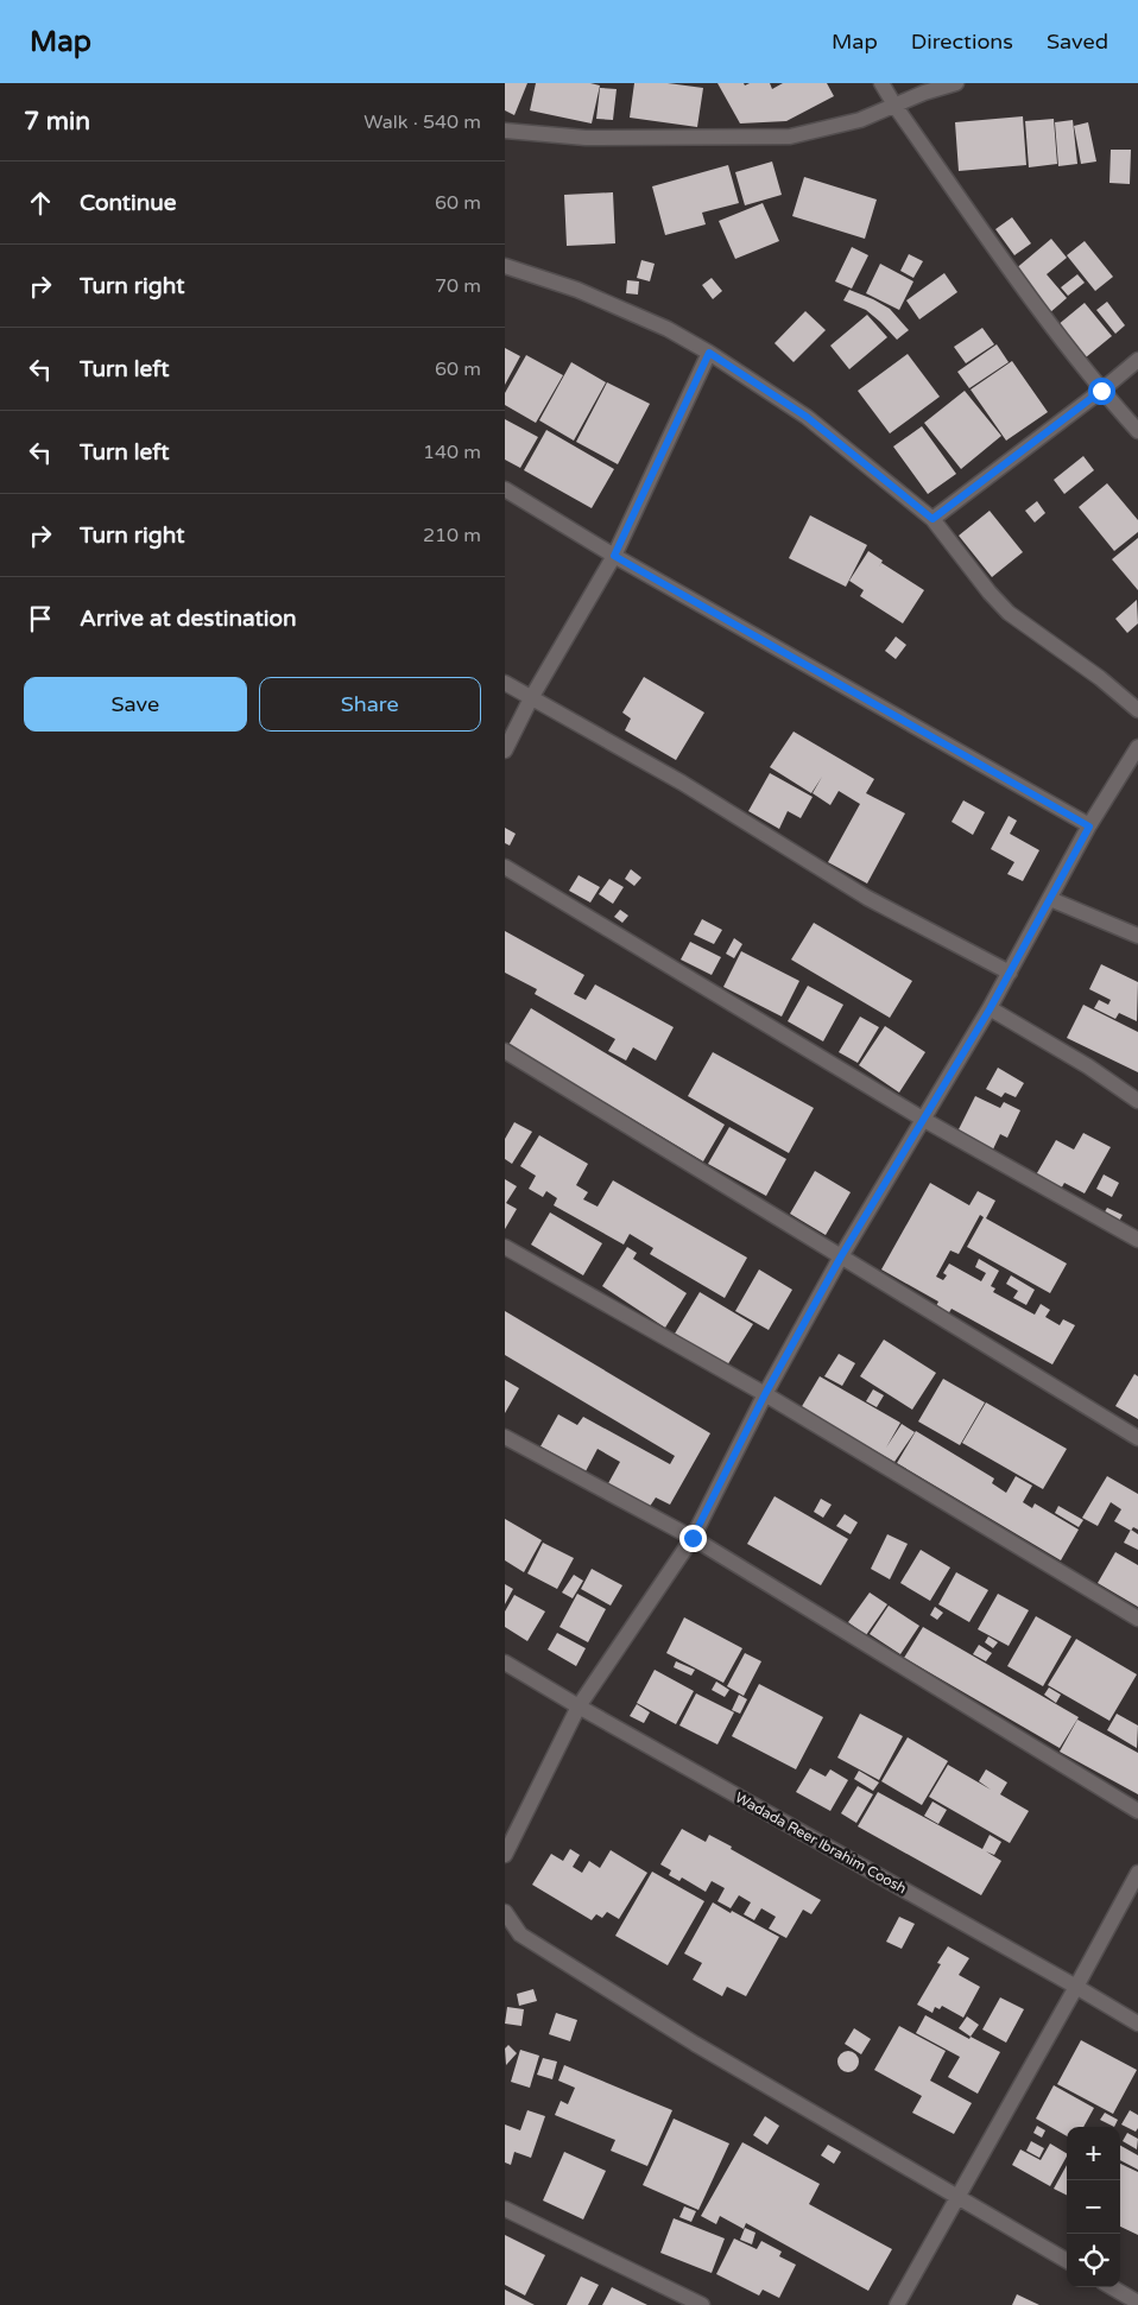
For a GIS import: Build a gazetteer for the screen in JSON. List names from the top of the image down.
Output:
{
  "streets": {
    "street": ["Wadada Reer Ibrahim Coosh"]
  },
  "page": {
    "header": "Map",
    "nav": ["Map", "Directions", "Saved"],
    "heading": ["7 min", "Walk · 540 m"],
    "list": [
      ["Continue", "60 m"],
      ["Turn right", "70 m"],
      ["Turn left", "60 m"],
      ["Turn left", "140 m"],
      ["Turn right", "210 m"],
      "Arrive at destination"
    ],
    "buttons": ["Save", "Share"],
    "map_buttons": ["+", "−"]
  }
}
